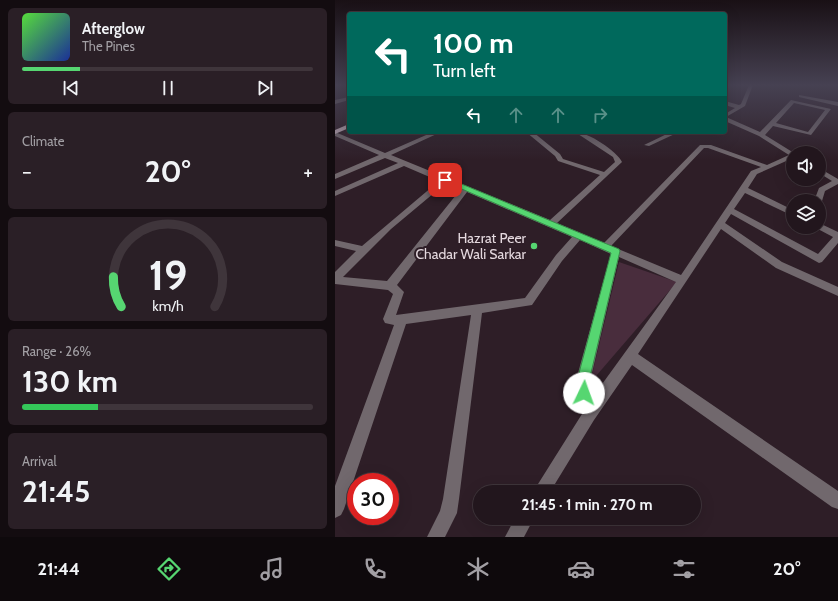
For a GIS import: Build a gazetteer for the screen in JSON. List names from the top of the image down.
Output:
{
  "places": ["Hazrat Peer Chadar Wali Sarkar"],
  "page": {
    "turn": ["100 m", "Turn left"],
    "song": ["Afterglow", "The Pines"],
    "tile": [
      "Climate",
      ["Range · 26%", "130 km"],
      ["Arrival", "21:45"]
    ],
    "heat": ["−", "20°", "+"],
    "limit": "30",
    "trip": "21:45 · 1 min · 270 m",
    "tabs": ["21:44", "20°"],
    "gauge": ["19", "km/h"]
  }
}
